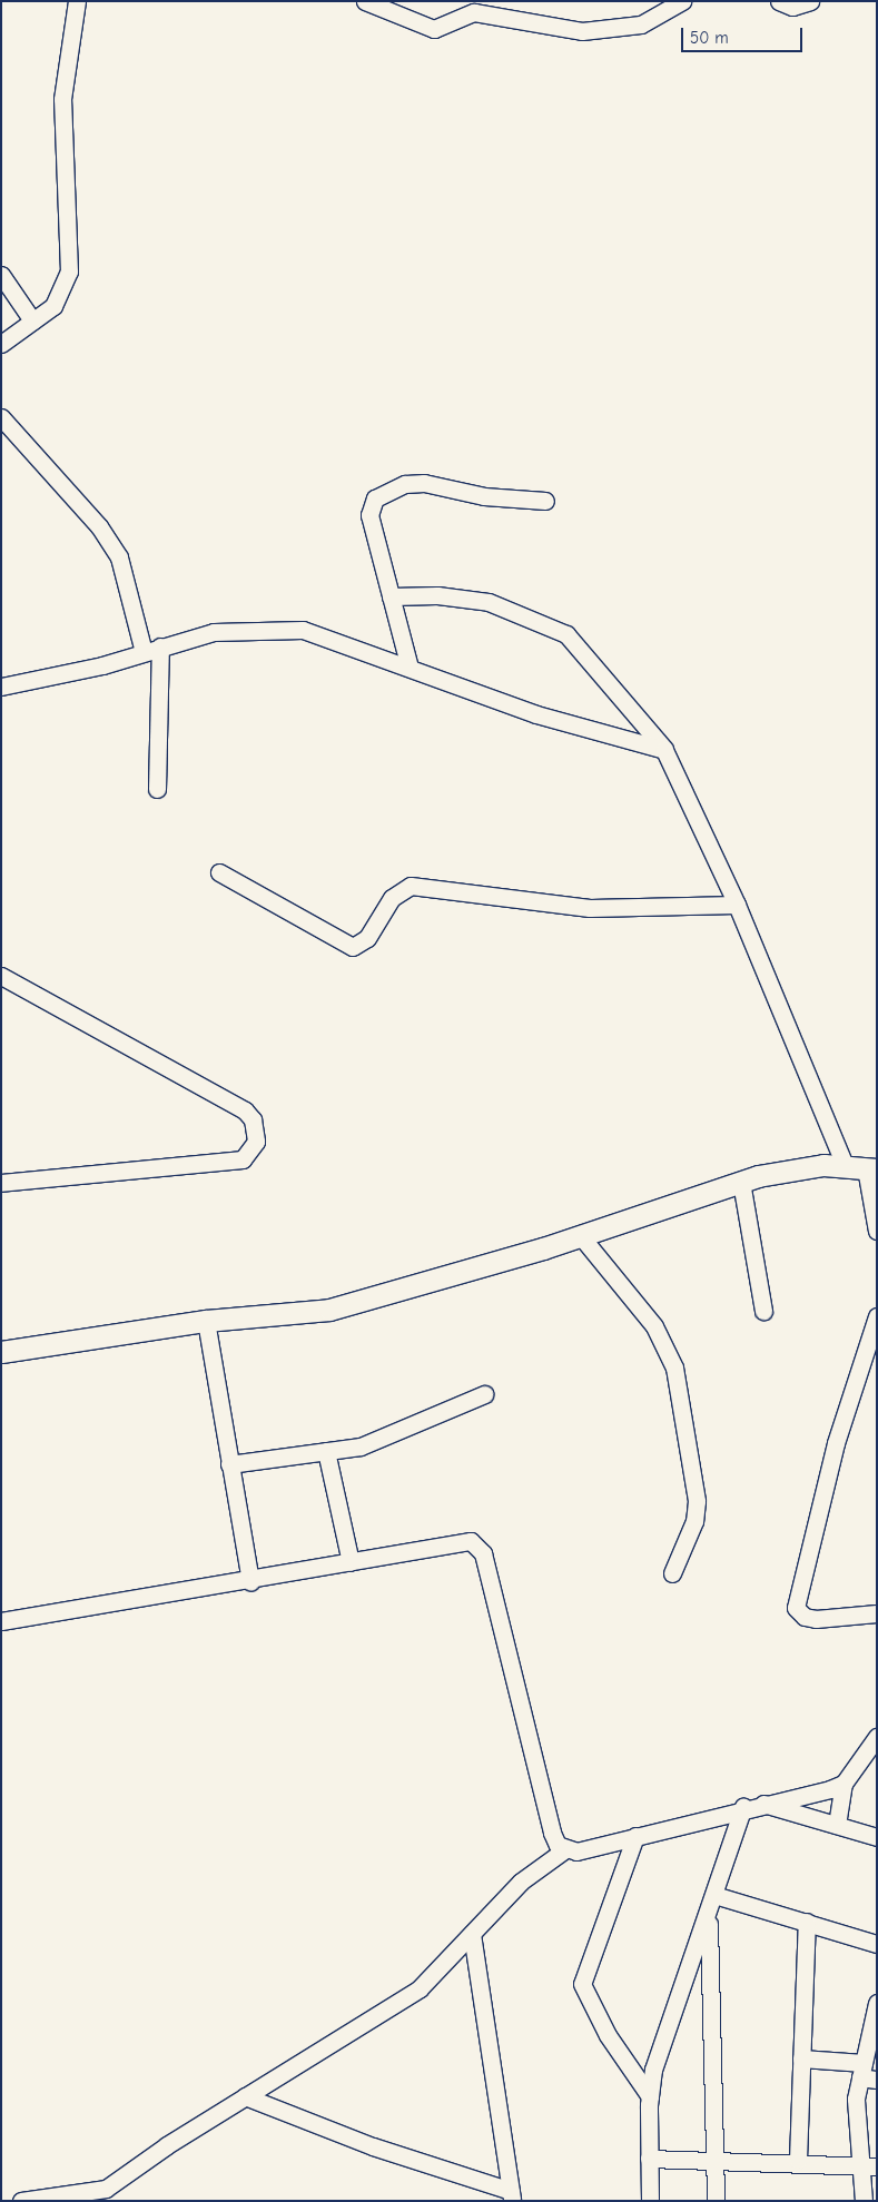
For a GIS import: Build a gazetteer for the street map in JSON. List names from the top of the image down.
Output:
{
  "scale_bar": "50 m"
}
